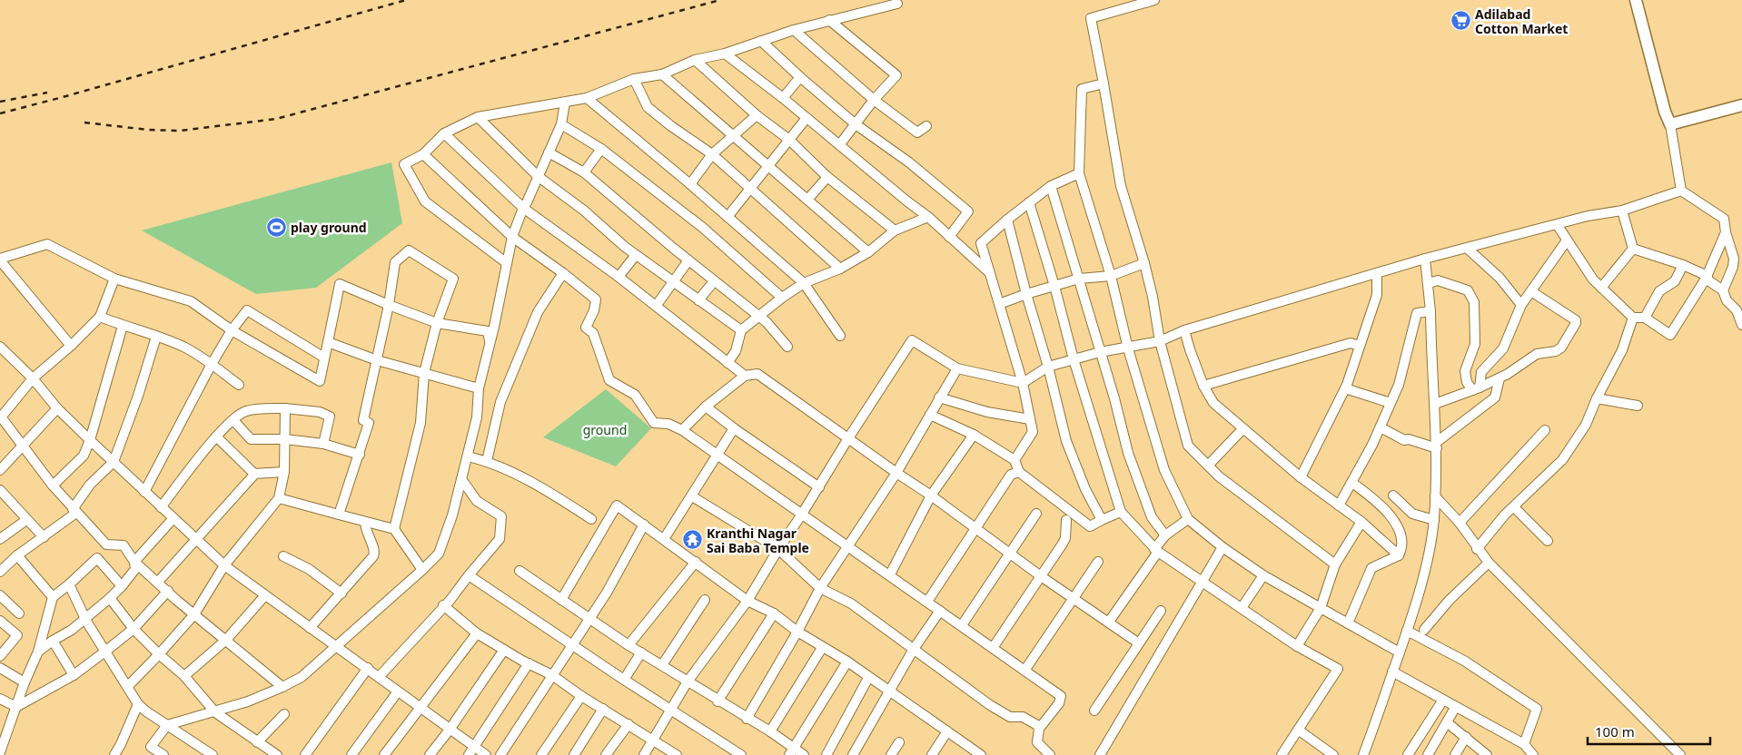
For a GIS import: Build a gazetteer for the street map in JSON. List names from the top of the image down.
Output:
{
  "parks": ["ground"],
  "places": {
    "supermarket": ["Adilabad Cotton Market"],
    "sports": ["play ground"],
    "temple": ["Kranthi Nagar Sai Baba Temple"]
  },
  "scale_bar": "100 m"
}
